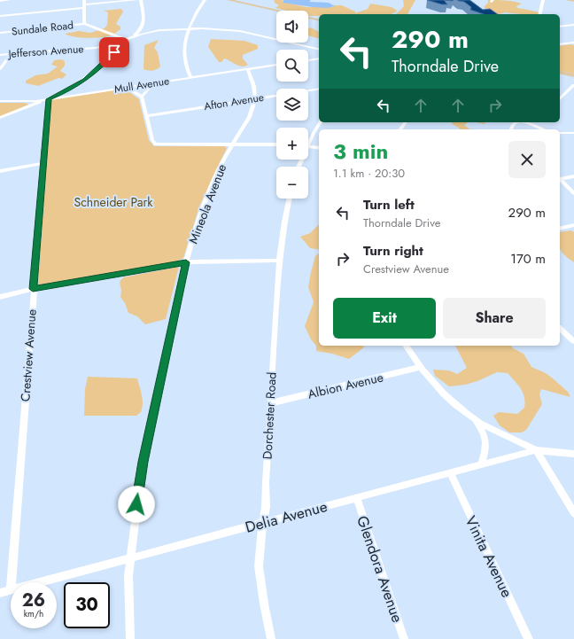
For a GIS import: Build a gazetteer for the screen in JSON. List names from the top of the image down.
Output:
{
  "streets": {
    "street": [
      "Sundale Road",
      "Jefferson Avenue",
      "Mull Avenue",
      "Afton Avenue",
      "Mineola Avenue",
      "Crestview Avenue",
      "Albion Avenue",
      "Dorchester Road",
      "Delia Avenue",
      "Vinita Avenue",
      "Glendora Avenue"
    ]
  },
  "crossings": [
    ["Mull Avenue", "Mineola Avenue"],
    ["Mull Avenue", "Crestview Avenue"],
    ["Afton Avenue", "Mineola Avenue"],
    ["Mineola Avenue", "Delia Avenue"],
    ["Albion Avenue", "Dorchester Road"],
    ["Dorchester Road", "Delia Avenue"],
    ["Delia Avenue", "Vinita Avenue"],
    ["Delia Avenue", "Glendora Avenue"]
  ],
  "parks": ["Schneider Park"],
  "page": {
    "map_buttons": ["+", "−"],
    "turn": ["290 m", "Thorndale Drive"],
    "heading": ["3 min", "1.1 km · 20:30"],
    "list": [
      {
        "name": "Turn left",
        "note": "Thorndale Drive",
        "value": "290 m"
      },
      {
        "name": "Turn right",
        "note": "Crestview Avenue",
        "value": "170 m"
      }
    ],
    "buttons": ["Exit", "Share"],
    "speed": "26 km/h",
    "limit": "30"
  }
}
